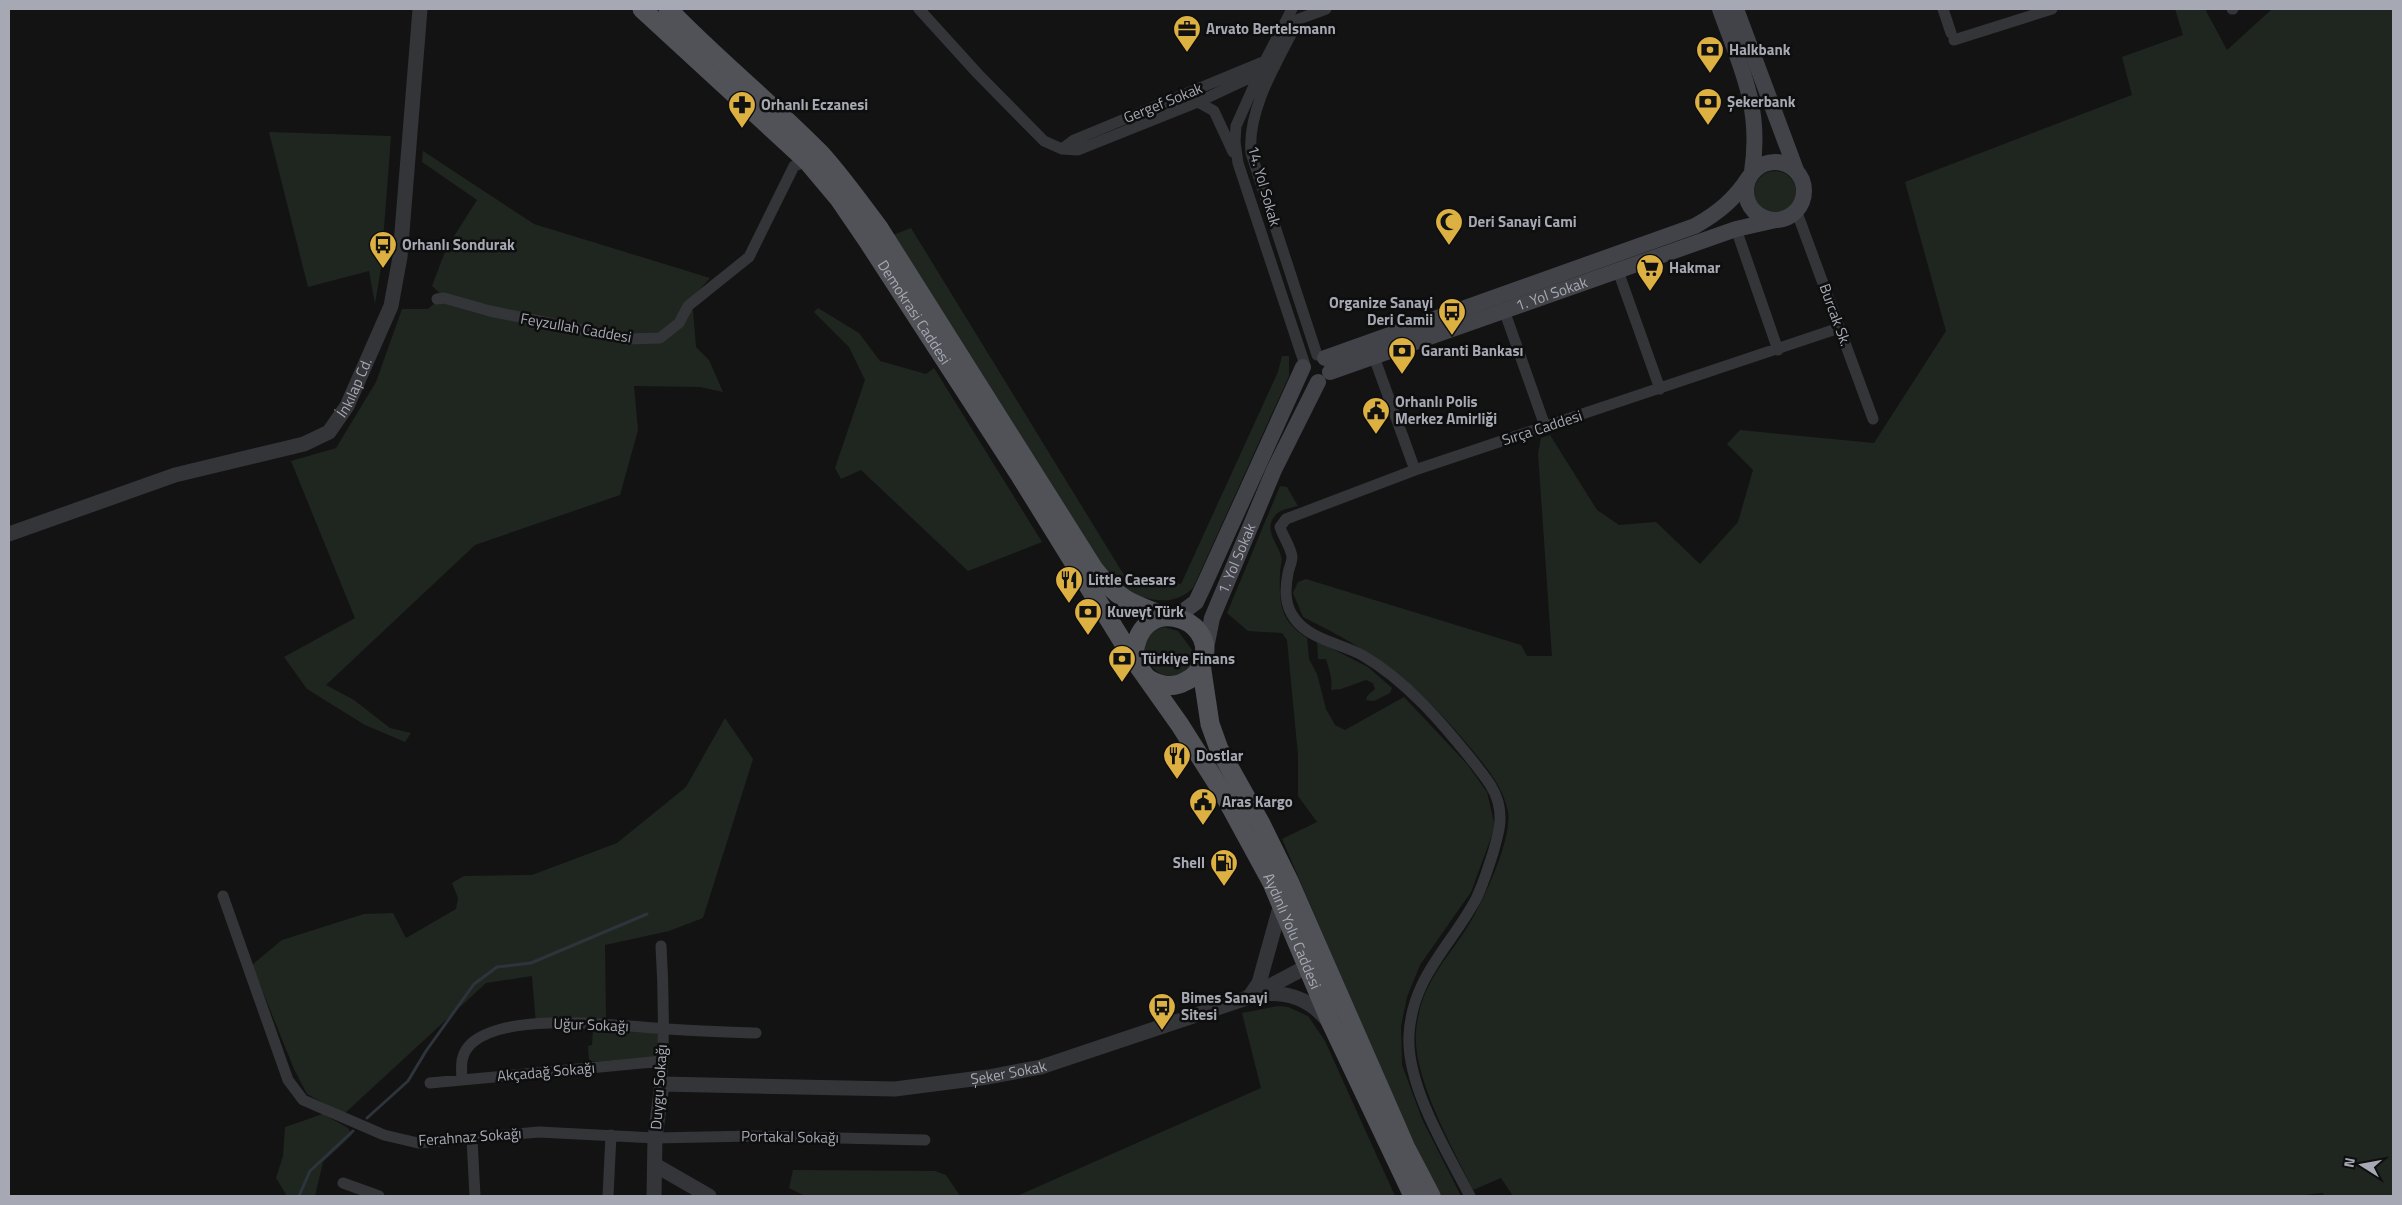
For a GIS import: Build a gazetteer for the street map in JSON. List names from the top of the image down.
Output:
{
  "streets": {
    "main road": ["1. Yol Sokak", "Demokrasi Caddesi", "Aydınlı Yolu Caddesi"],
    "street": [
      "Gergef Sokak",
      "14. Yol Sokak",
      "Burcak Sk.",
      "Feyzullah Caddesi",
      "İnkılap Cd.",
      "Sırça Caddesi",
      "Uğur Sokağı",
      "Akçadağ Sokağı",
      "Şeker Sokak",
      "Duygu Sokağı",
      "Ferahnaz Sokağı",
      "Portakal Sokağı"
    ]
  },
  "crossings": [
    ["Gergef Sokak", "14. Yol Sokak"],
    ["14. Yol Sokak", "1. Yol Sokak"],
    ["1. Yol Sokak", "Demokrasi Caddesi"],
    ["1. Yol Sokak", "Burcak Sk."],
    ["1. Yol Sokak", "Aydınlı Yolu Caddesi"],
    ["Demokrasi Caddesi", "Feyzullah Caddesi"],
    ["Demokrasi Caddesi", "Aydınlı Yolu Caddesi"],
    ["Burcak Sk.", "Sırça Caddesi"],
    ["Aydınlı Yolu Caddesi", "Şeker Sokak"],
    ["Uğur Sokağı", "Akçadağ Sokağı"],
    ["Uğur Sokağı", "Duygu Sokağı"],
    ["Akçadağ Sokağı", "Duygu Sokağı"],
    ["Şeker Sokak", "Duygu Sokağı"],
    ["Duygu Sokağı", "Ferahnaz Sokağı"],
    ["Duygu Sokağı", "Portakal Sokağı"],
    ["Ferahnaz Sokağı", "Portakal Sokağı"]
  ],
  "places": {
    "office": ["Arvato Bertelsmann"],
    "bank": [
      "Halkbank",
      "Şekerbank",
      "Garanti Bankası",
      "Kuveyt Türk",
      "Türkiye Finans"
    ],
    "pharmacy": ["Orhanlı Eczanesi"],
    "mosque": ["Deri Sanayi Cami"],
    "bus stop": ["Orhanlı Sondurak", "Organize Sanayi Deri Camii", "Bimes Sanayi Sitesi"],
    "supermarket": ["Hakmar"],
    "public building": ["Orhanlı Polis Merkez Amirliği", "Aras Kargo"],
    "restaurant": ["Little Caesars", "Dostlar"],
    "fuel station": ["Shell"]
  },
  "north": "left"
}
